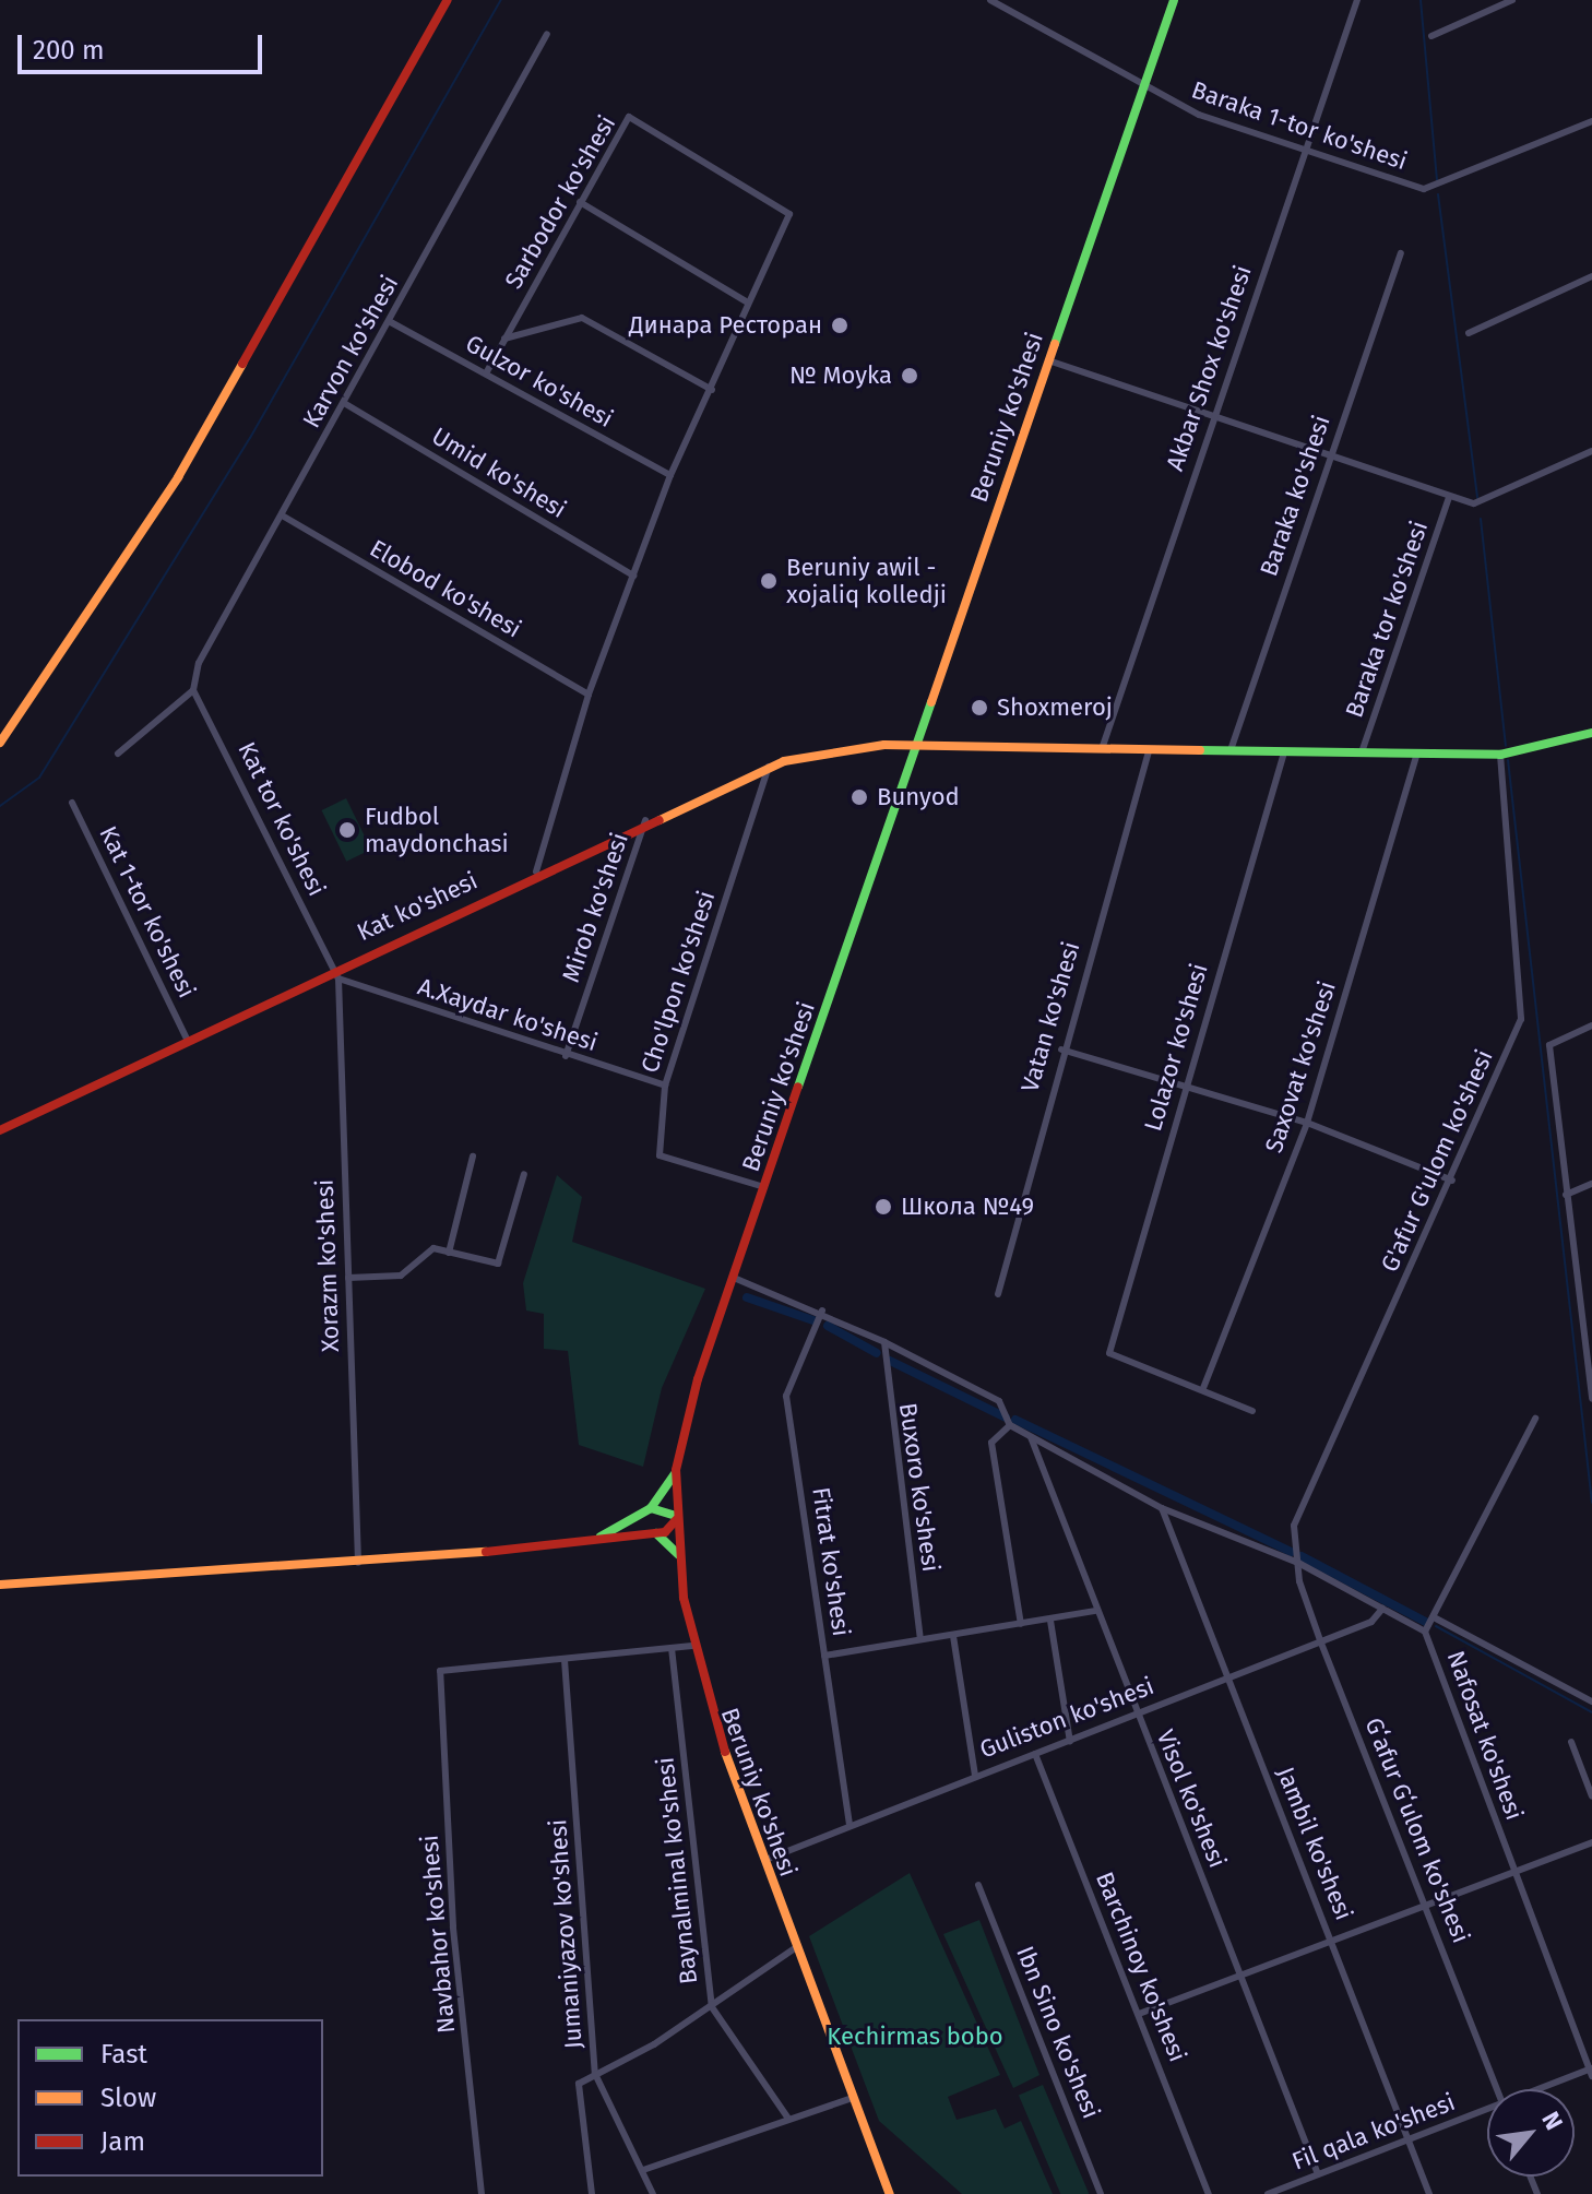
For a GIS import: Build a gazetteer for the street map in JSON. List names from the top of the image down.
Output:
{
  "streets": {
    "main road": ["Beruniy ko'shesi", "Kat ko'shesi"],
    "street": [
      "Baraka 1-tor ko'shesi",
      "Sarbodor ko'shesi",
      "Karvon ko'shesi",
      "Akbar Shox ko'shesi",
      "Gulzor ko'shesi",
      "Umid ko'shesi",
      "Baraka ko'shesi",
      "Elobod ko'shesi",
      "Baraka tor ko'shesi",
      "Kat tor ko'shesi",
      "Mirob ko'shesi",
      "Kat 1-tor ko'shesi",
      "Cho'lpon ko'shesi",
      "A.Xaydar ko'shesi",
      "Vatan ko'shesi",
      "Lolazor ko'shesi",
      "Saxovat ko'shesi",
      "G'afur G'ulom ko'shesi",
      "Xorazm ko'shesi",
      "Buxoro ko'shesi",
      "Fitrat ko'shesi",
      "Guliston ko'shesi",
      "Nafosat ko'shesi",
      "Visol ko'shesi",
      "Gʻafur Gʻulom ko'shesi",
      "Jambil ko'shesi",
      "Baynalminal ko'shesi",
      "Navbahor ko'shesi",
      "Jumaniyazov ko'shesi",
      "Barchinoy ko'shesi",
      "Ibn Sino ko'shesi",
      "Fil qala ko'shesi"
    ]
  },
  "crossings": [
    ["Baraka 1-tor ko'shesi", "Akbar Shox ko'shesi"],
    ["Baraka 1-tor ko'shesi", "Beruniy ko'shesi"],
    ["Sarbodor ko'shesi", "Gulzor ko'shesi"],
    ["Karvon ko'shesi", "Gulzor ko'shesi"],
    ["Karvon ko'shesi", "Umid ko'shesi"],
    ["Karvon ko'shesi", "Elobod ko'shesi"],
    ["Karvon ko'shesi", "Kat tor ko'shesi"],
    ["Akbar Shox ko'shesi", "Kat ko'shesi"],
    ["Beruniy ko'shesi", "Kat ko'shesi"],
    ["Beruniy ko'shesi", "Cho'lpon ko'shesi"],
    ["Beruniy ko'shesi", "Guliston ko'shesi"],
    ["Baraka ko'shesi", "Kat ko'shesi"],
    ["Baraka tor ko'shesi", "Kat ko'shesi"],
    ["Kat tor ko'shesi", "Kat ko'shesi"],
    ["Kat tor ko'shesi", "Xorazm ko'shesi"],
    ["Kat ko'shesi", "Mirob ko'shesi"],
    ["Kat ko'shesi", "Kat 1-tor ko'shesi"],
    ["Kat ko'shesi", "Cho'lpon ko'shesi"],
    ["Kat ko'shesi", "Vatan ko'shesi"],
    ["Kat ko'shesi", "Lolazor ko'shesi"],
    ["Kat ko'shesi", "Saxovat ko'shesi"],
    ["Kat ko'shesi", "G'afur G'ulom ko'shesi"],
    ["Kat ko'shesi", "Xorazm ko'shesi"],
    ["Mirob ko'shesi", "A.Xaydar ko'shesi"],
    ["Cho'lpon ko'shesi", "A.Xaydar ko'shesi"],
    ["A.Xaydar ko'shesi", "Xorazm ko'shesi"],
    ["Lolazor ko'shesi", "Saxovat ko'shesi"],
    ["G'afur G'ulom ko'shesi", "Gʻafur Gʻulom ko'shesi"],
    ["Fitrat ko'shesi", "Guliston ko'shesi"],
    ["Guliston ko'shesi", "Visol ko'shesi"],
    ["Guliston ko'shesi", "Gʻafur Gʻulom ko'shesi"],
    ["Guliston ko'shesi", "Jambil ko'shesi"],
    ["Guliston ko'shesi", "Barchinoy ko'shesi"],
    ["Nafosat ko'shesi", "Fil qala ko'shesi"],
    ["Visol ko'shesi", "Fil qala ko'shesi"],
    ["Jambil ko'shesi", "Fil qala ko'shesi"],
    ["Navbahor ko'shesi", "Jumaniyazov ko'shesi"]
  ],
  "parks": ["Kechirmas bobo"],
  "places": [
    "Динара Ресторан",
    "№ Moyka",
    "Beruniy awil - xojaliq kolledji",
    "Shoxmeroj",
    "Bunyod",
    "Fudbol maydonchasi",
    "Школа №49"
  ],
  "legend": ["Fast", "Slow", "Jam"],
  "scale_bar": "200 m",
  "north": "top right"
}
